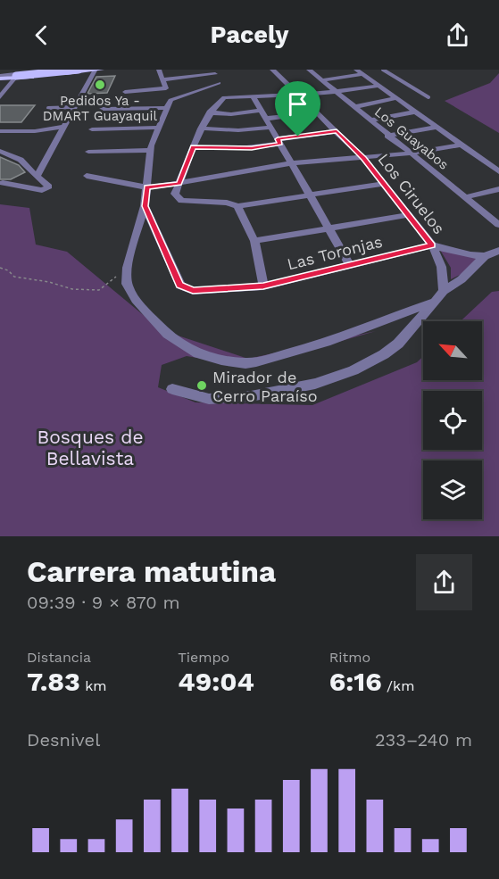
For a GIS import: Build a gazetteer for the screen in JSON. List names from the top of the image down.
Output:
{
  "streets": {
    "street": ["Los Guayabos", "Los Ciruelos", "Las Toronjas"]
  },
  "crossings": [
    ["Los Ciruelos", "Las Toronjas"]
  ],
  "parks": ["Bosques de Bellavista"],
  "places": ["Pedidos Ya - DMART Guayaquil", "Mirador de Cerro Paraíso"],
  "north": "top left",
  "page": {
    "header": "Pacely",
    "heading": ["Carrera matutina", "09:39 · 9 × 870 m"],
    "stats": [
      ["Distancia", "7.83 km"],
      ["Tiempo", "49:04"],
      ["Ritmo", "6:16 /km"]
    ],
    "chart": ["Desnivel", "233–240 m"]
  }
}
